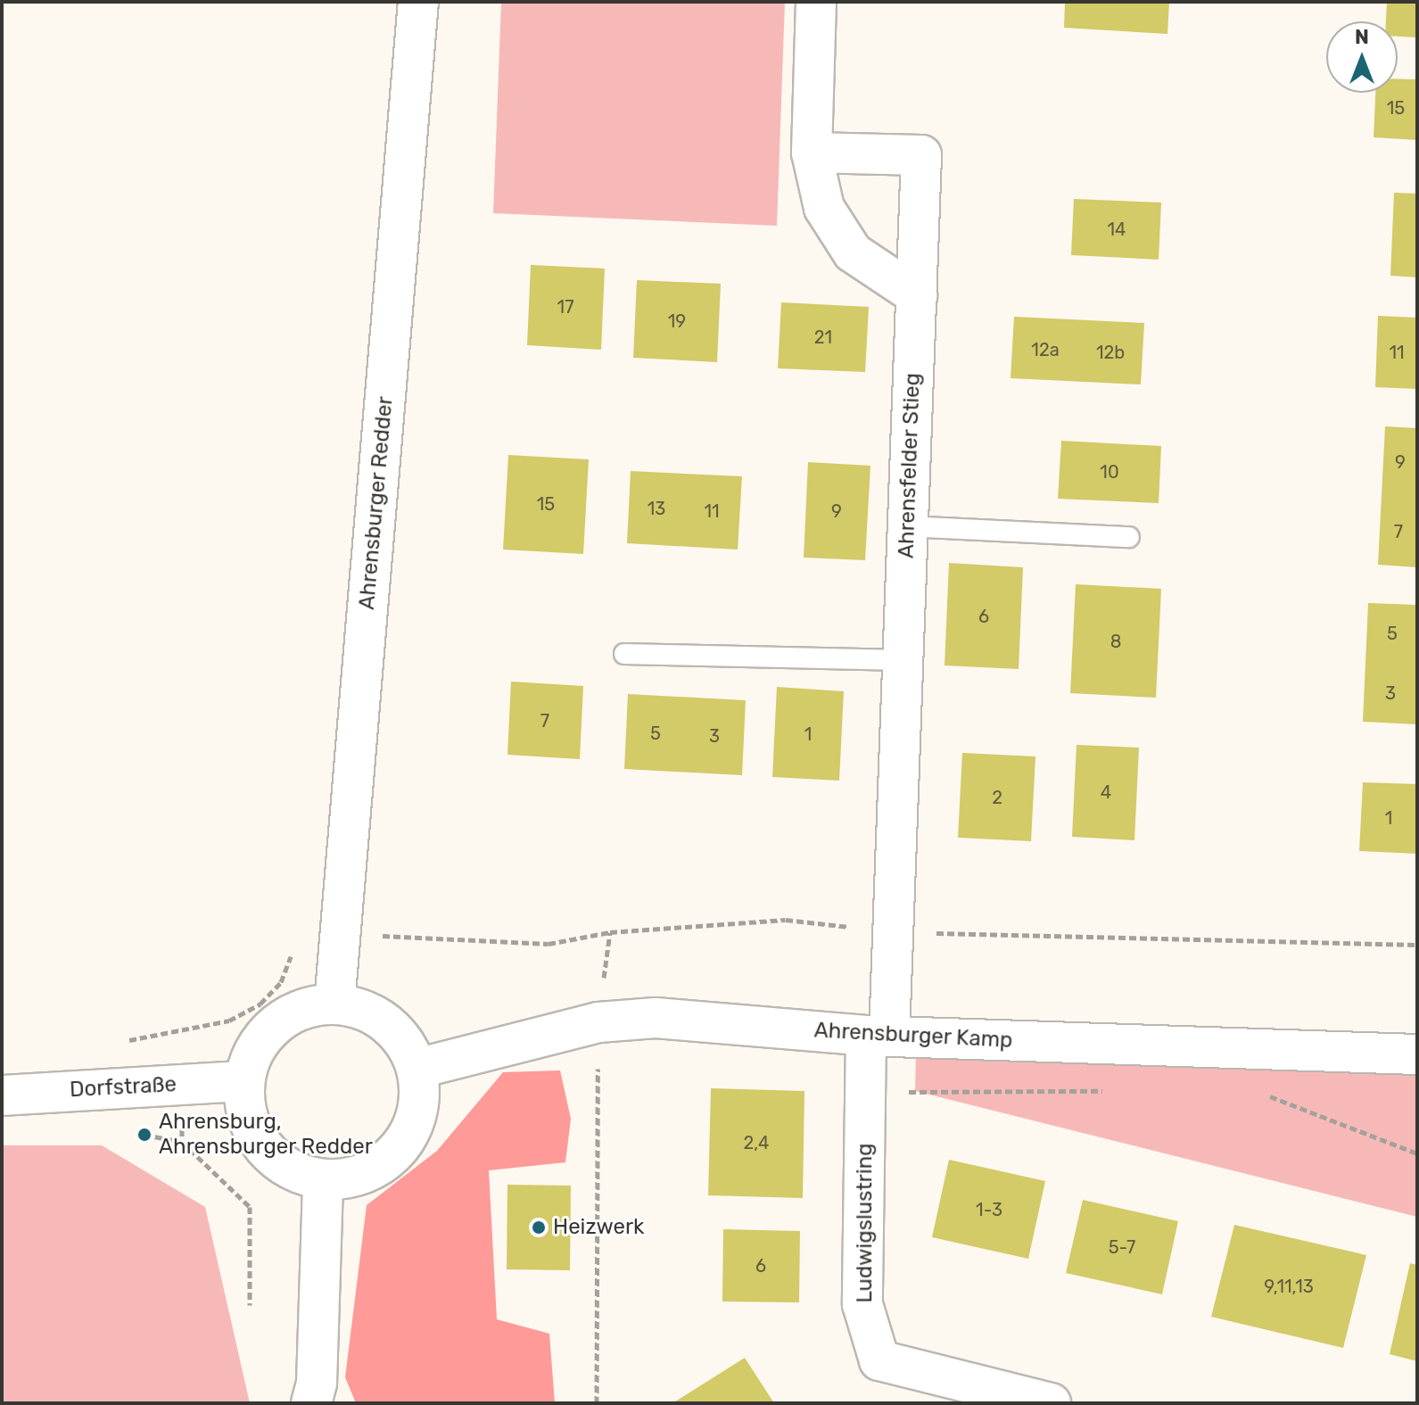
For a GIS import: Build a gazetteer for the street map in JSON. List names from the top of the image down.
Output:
{
  "streets": {
    "street": [
      "Ahrensfelder Stieg",
      "Ahrensburger Redder",
      "Ahrensburger Kamp",
      "Dorfstraße",
      "Ludwigslustring"
    ]
  },
  "crossings": [
    ["Ahrensfelder Stieg", "Ahrensburger Kamp"],
    ["Ahrensfelder Stieg", "Ludwigslustring"],
    ["Ahrensburger Redder", "Ahrensburger Kamp"],
    ["Ahrensburger Redder", "Dorfstraße"],
    ["Ahrensburger Kamp", "Dorfstraße"],
    ["Ahrensburger Kamp", "Ludwigslustring"]
  ],
  "places": ["Ahrensburg, Ahrensburger Redder", "Heizwerk"],
  "house_numbers": [
    "15",
    "14",
    "17",
    "19",
    "21",
    "12a",
    "12b",
    "11",
    "9",
    "10",
    "15",
    "13",
    "11",
    "9",
    "7",
    "6",
    "5",
    "8",
    "3",
    "7",
    "5",
    "1",
    "3",
    "4",
    "2",
    "1",
    "2,4",
    "1-3",
    "5-7",
    "6",
    "9,11,13"
  ],
  "north": "top"
}
